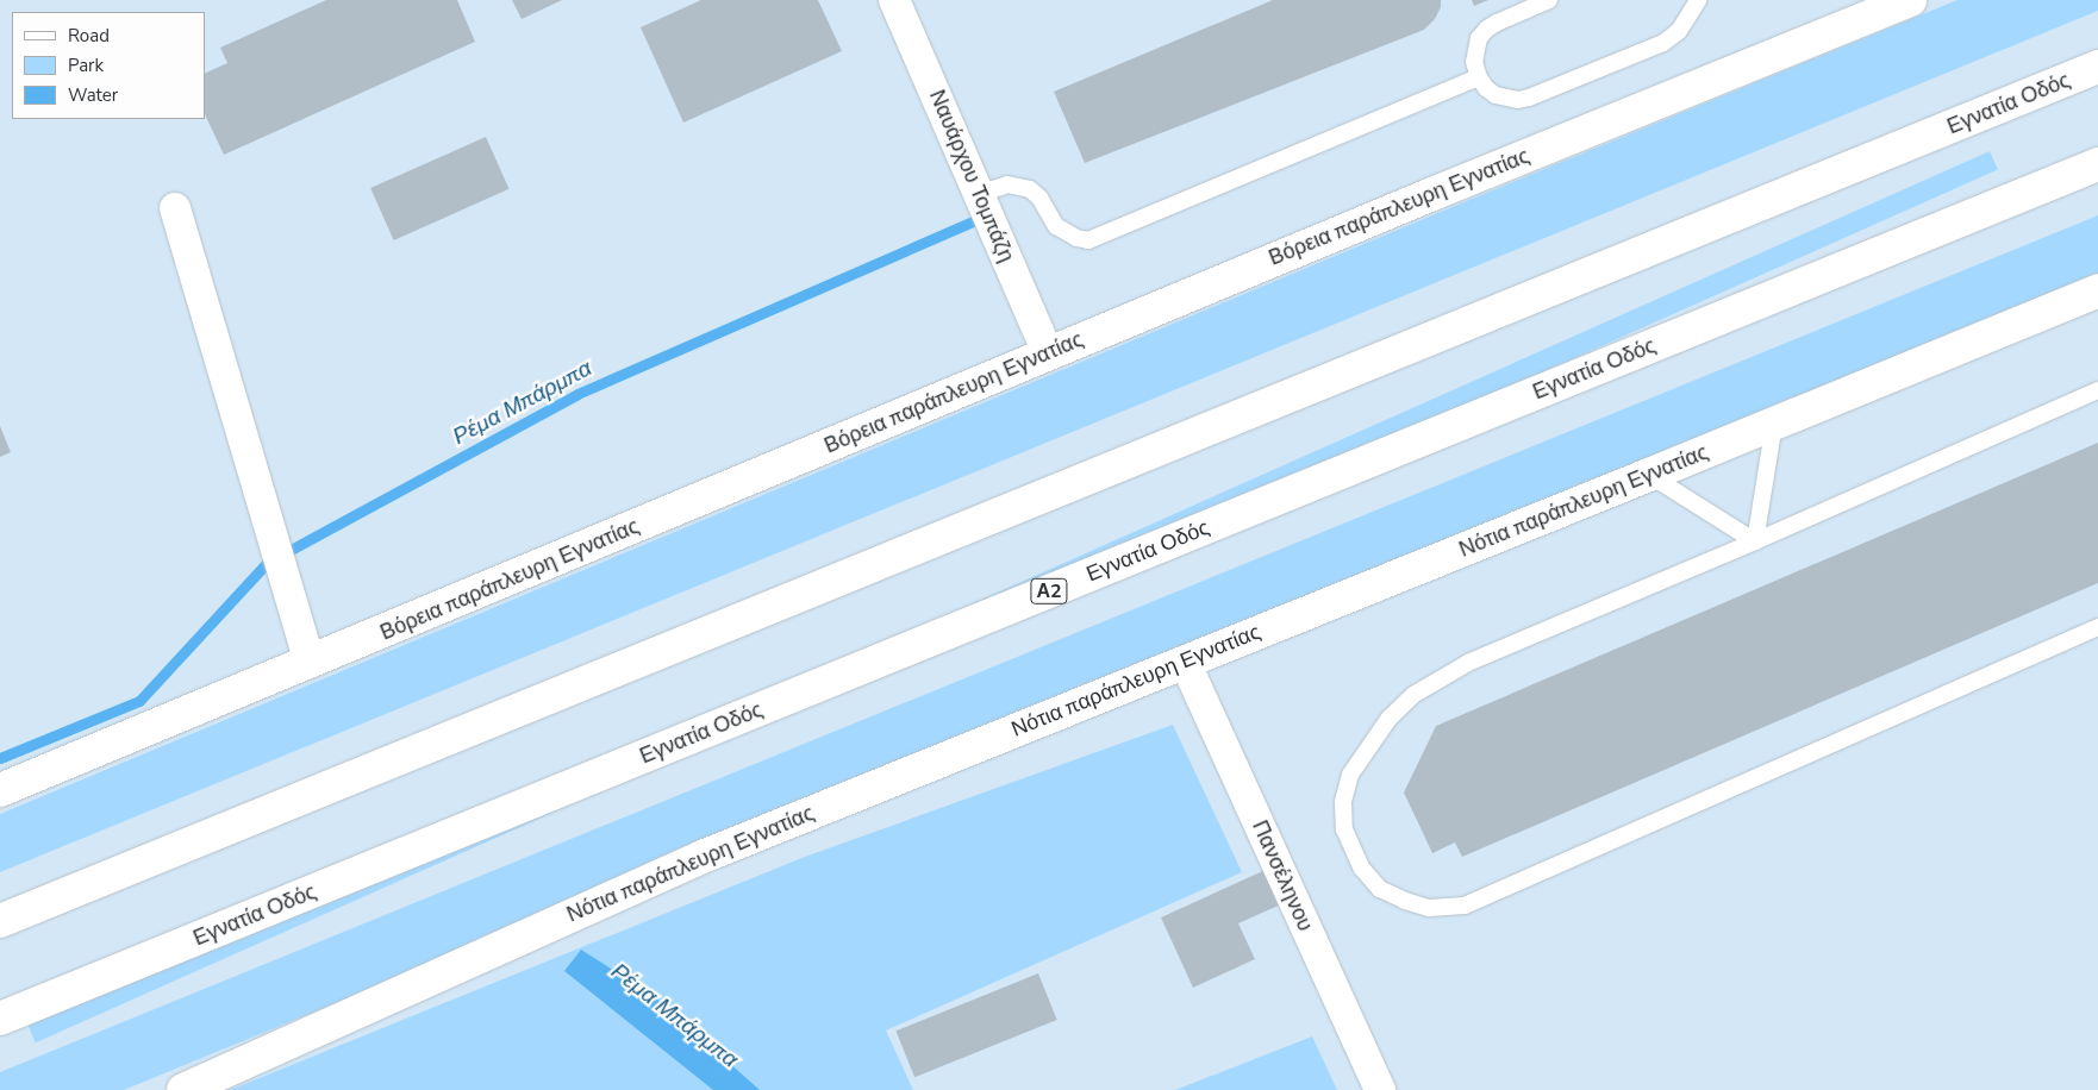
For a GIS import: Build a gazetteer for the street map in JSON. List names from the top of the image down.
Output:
{
  "streets": {
    "main road": [
      "Εγνατία Οδός",
      "Βόρεια παράπλευρη Εγνατίας",
      "Νότια παράπλευρη Εγνατίας",
      "Α2"
    ],
    "street": ["Ναυάρχου Τομπάζη", "Πανσέληνου"]
  },
  "crossings": [
    ["Ναυάρχου Τομπάζη", "Βόρεια παράπλευρη Εγνατίας"],
    ["Νότια παράπλευρη Εγνατίας", "Πανσέληνου"]
  ],
  "water": ["Ρέμα Μπάρμπα"],
  "legend": ["Road", "Park", "Water"]
}
